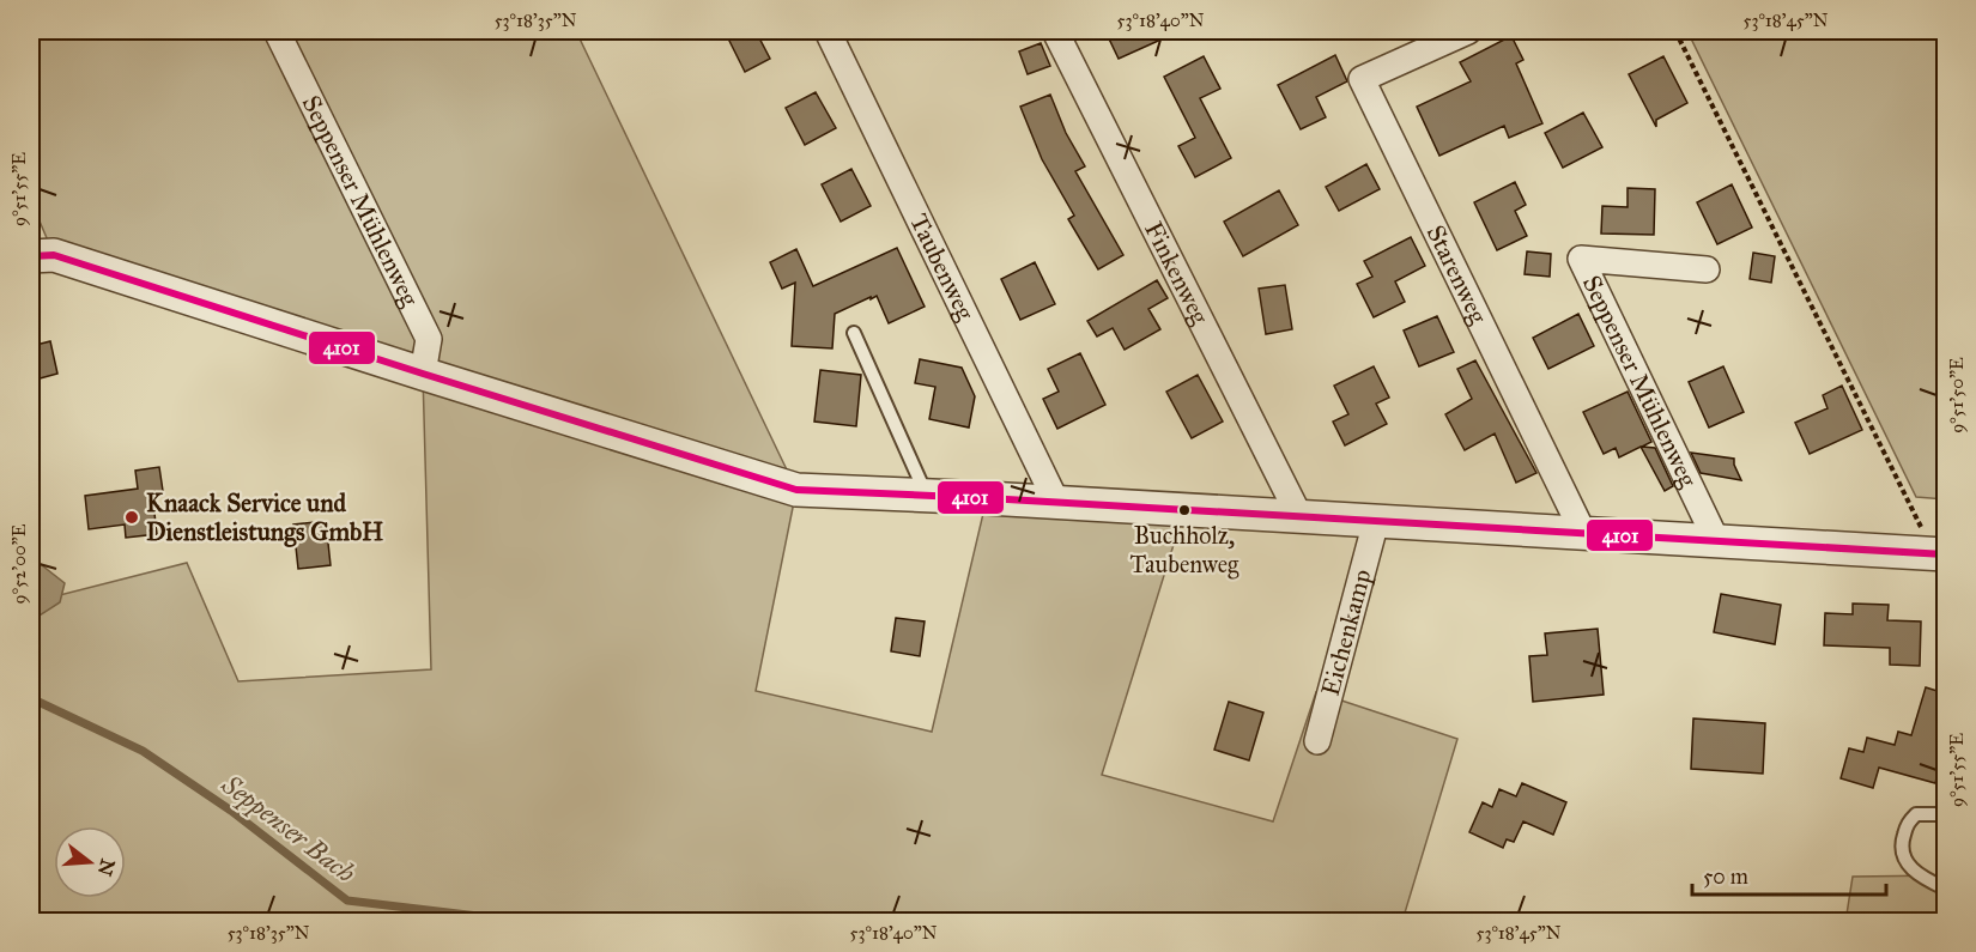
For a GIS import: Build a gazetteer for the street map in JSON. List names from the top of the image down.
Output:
{
  "streets": {
    "street": [
      "Seppenser Mühlenweg",
      "Taubenweg",
      "Finkenweg",
      "Starenweg",
      "Eichenkamp"
    ]
  },
  "water": ["Seppenser Bach"],
  "places": ["Buchholz, Taubenweg", "Knaack Service und Dienstleistungs GmbH"],
  "lines": ["transit line 4101"],
  "scale_bar": "50 m",
  "north": "right",
  "coordinates": [
    "53°18'35\"N",
    "53°18'40\"N",
    "53°18'45\"N",
    "9°51'55\"E",
    "9°51'50\"E",
    "9°52'00\"E"
  ]
}
